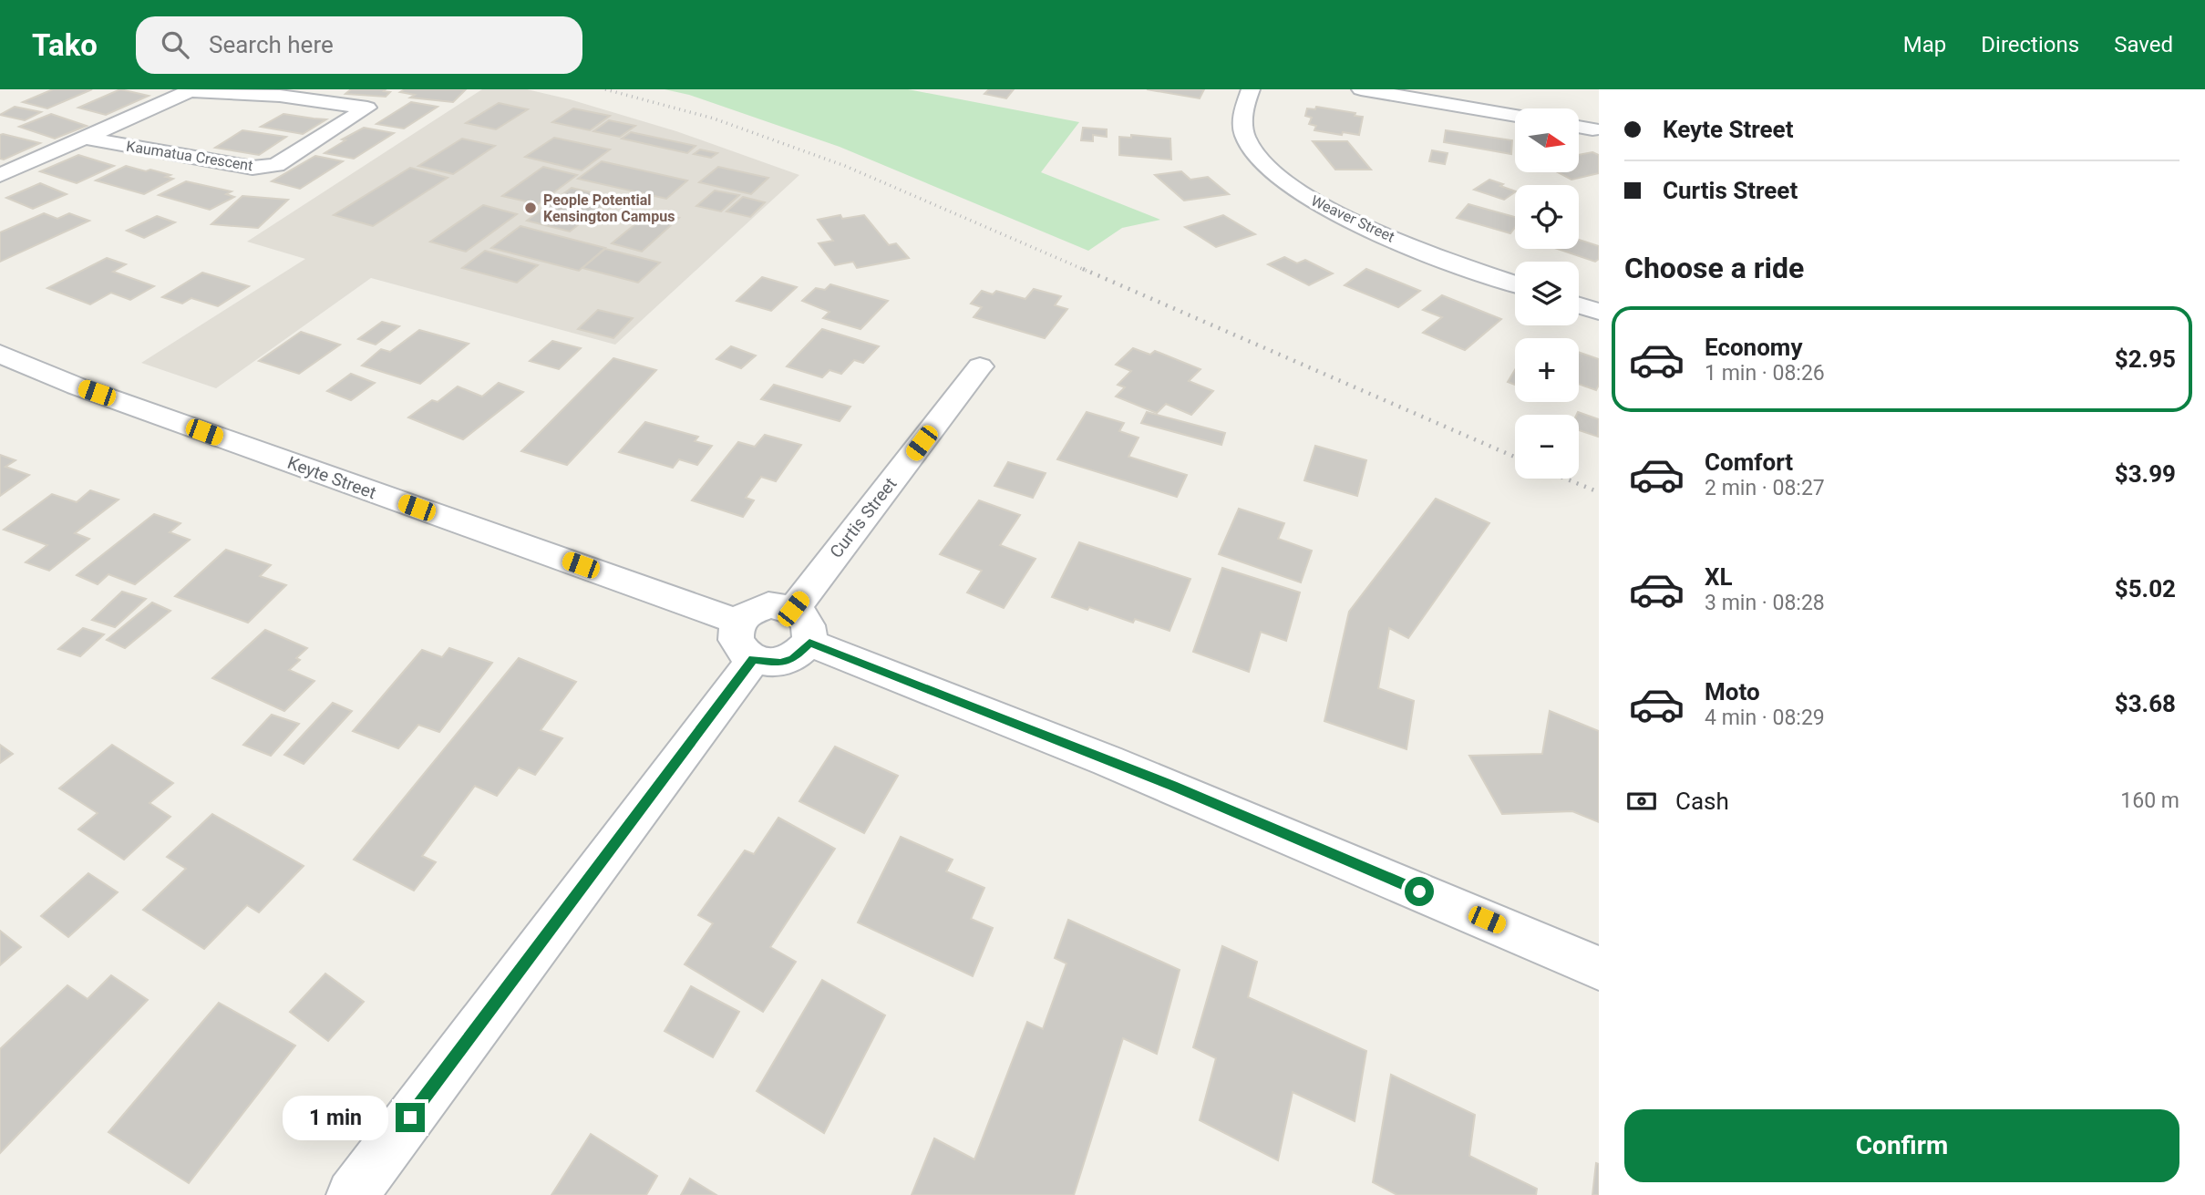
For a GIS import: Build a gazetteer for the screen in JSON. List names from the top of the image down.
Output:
{
  "streets": {
    "street": [
      "Kaumatua Crescent",
      "Weaver Street",
      "Keyte Street",
      "Curtis Street"
    ]
  },
  "crossings": [
    ["Keyte Street", "Curtis Street"]
  ],
  "places": ["People Potential Kensington Campus"],
  "north": "right",
  "page": {
    "header": "Tako",
    "search": "Search here",
    "nav": ["Map", "Directions", "Saved"],
    "banner": ["Keyte Street", "Curtis Street"],
    "map_buttons": ["+", "−"],
    "heading": "Choose a ride",
    "list": [
      {
        "name": "Economy",
        "note": "1 min · 08:26",
        "value": "$2.95"
      },
      {
        "name": "Comfort",
        "note": "2 min · 08:27",
        "value": "$3.99"
      },
      {
        "name": "XL",
        "note": "3 min · 08:28",
        "value": "$5.02"
      },
      {
        "name": "Moto",
        "note": "4 min · 08:29",
        "value": "$3.68"
      }
    ],
    "pay": ["Cash", "160 m"],
    "bubble": "1 min",
    "buttons": "Confirm"
  }
}
